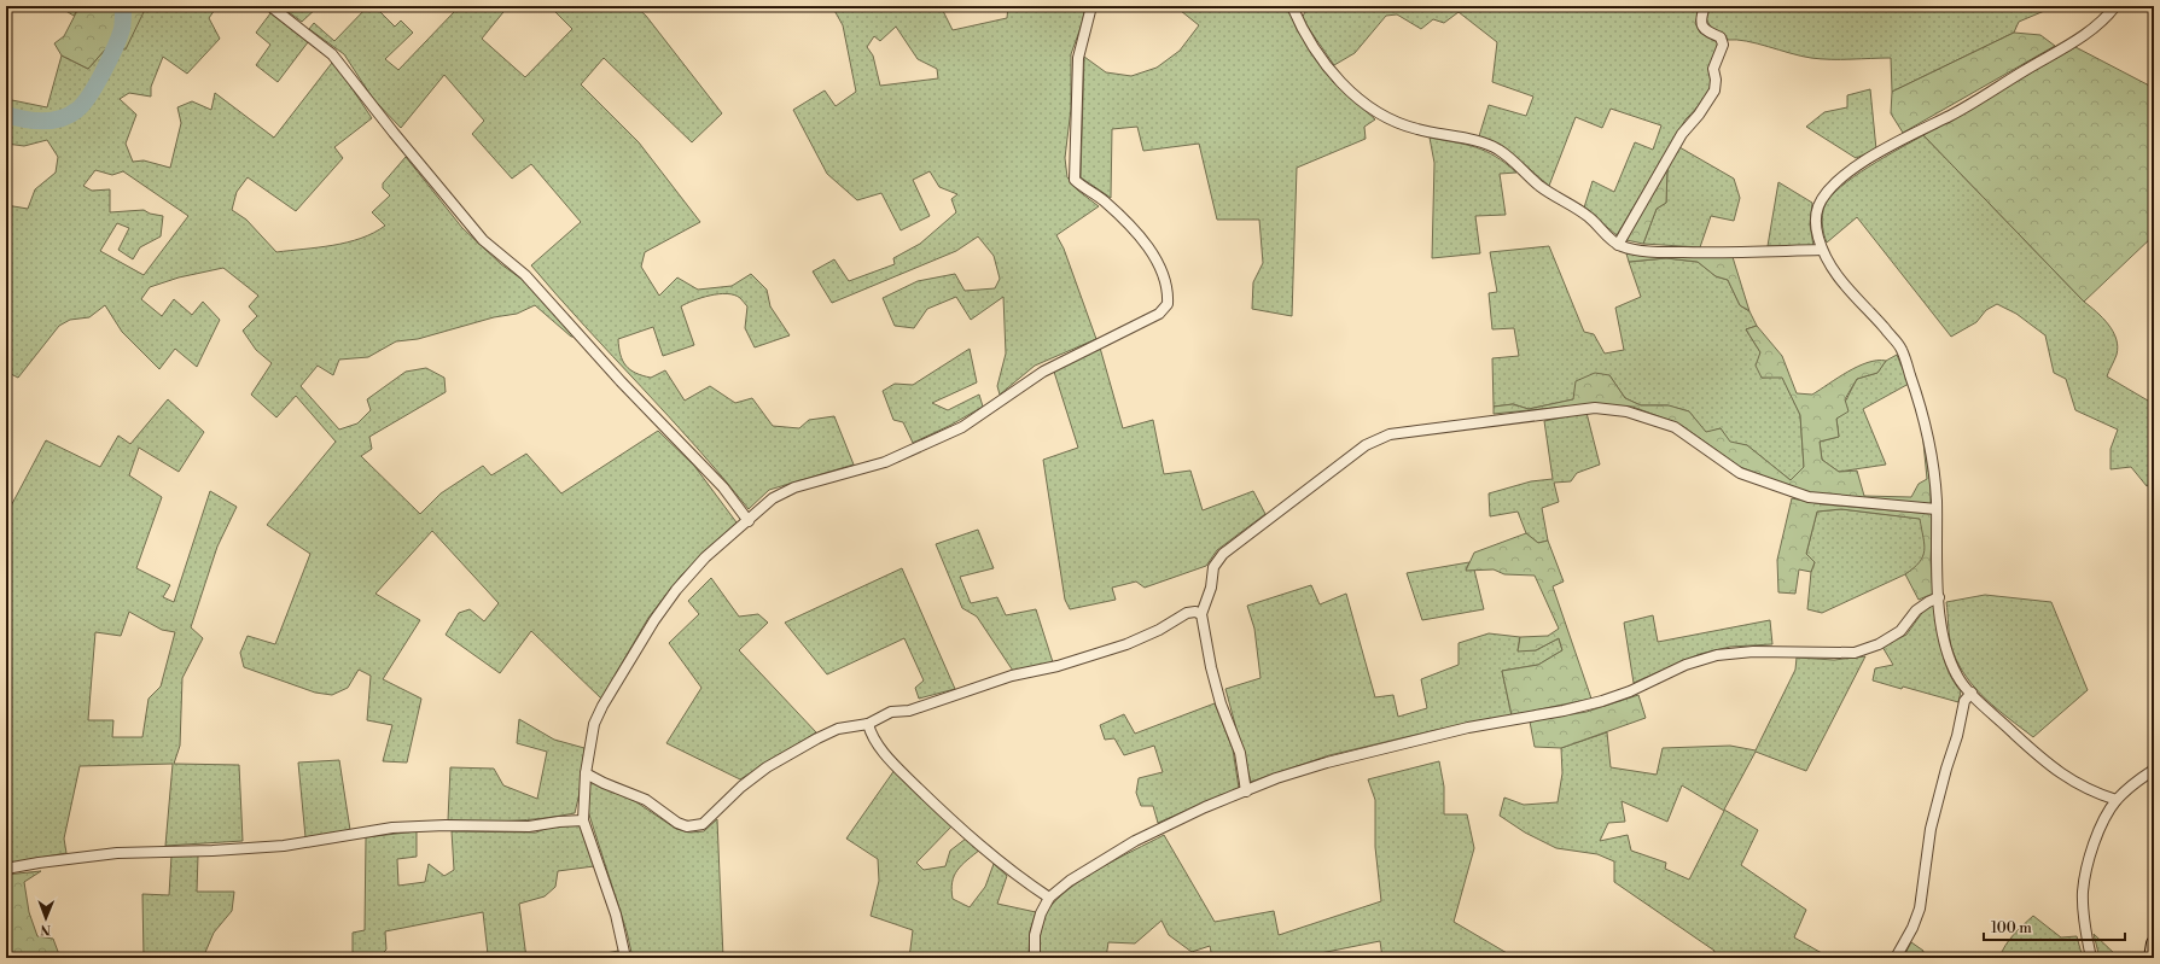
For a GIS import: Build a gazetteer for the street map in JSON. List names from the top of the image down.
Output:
{
  "scale_bar": "100 m",
  "north": "bottom"
}
